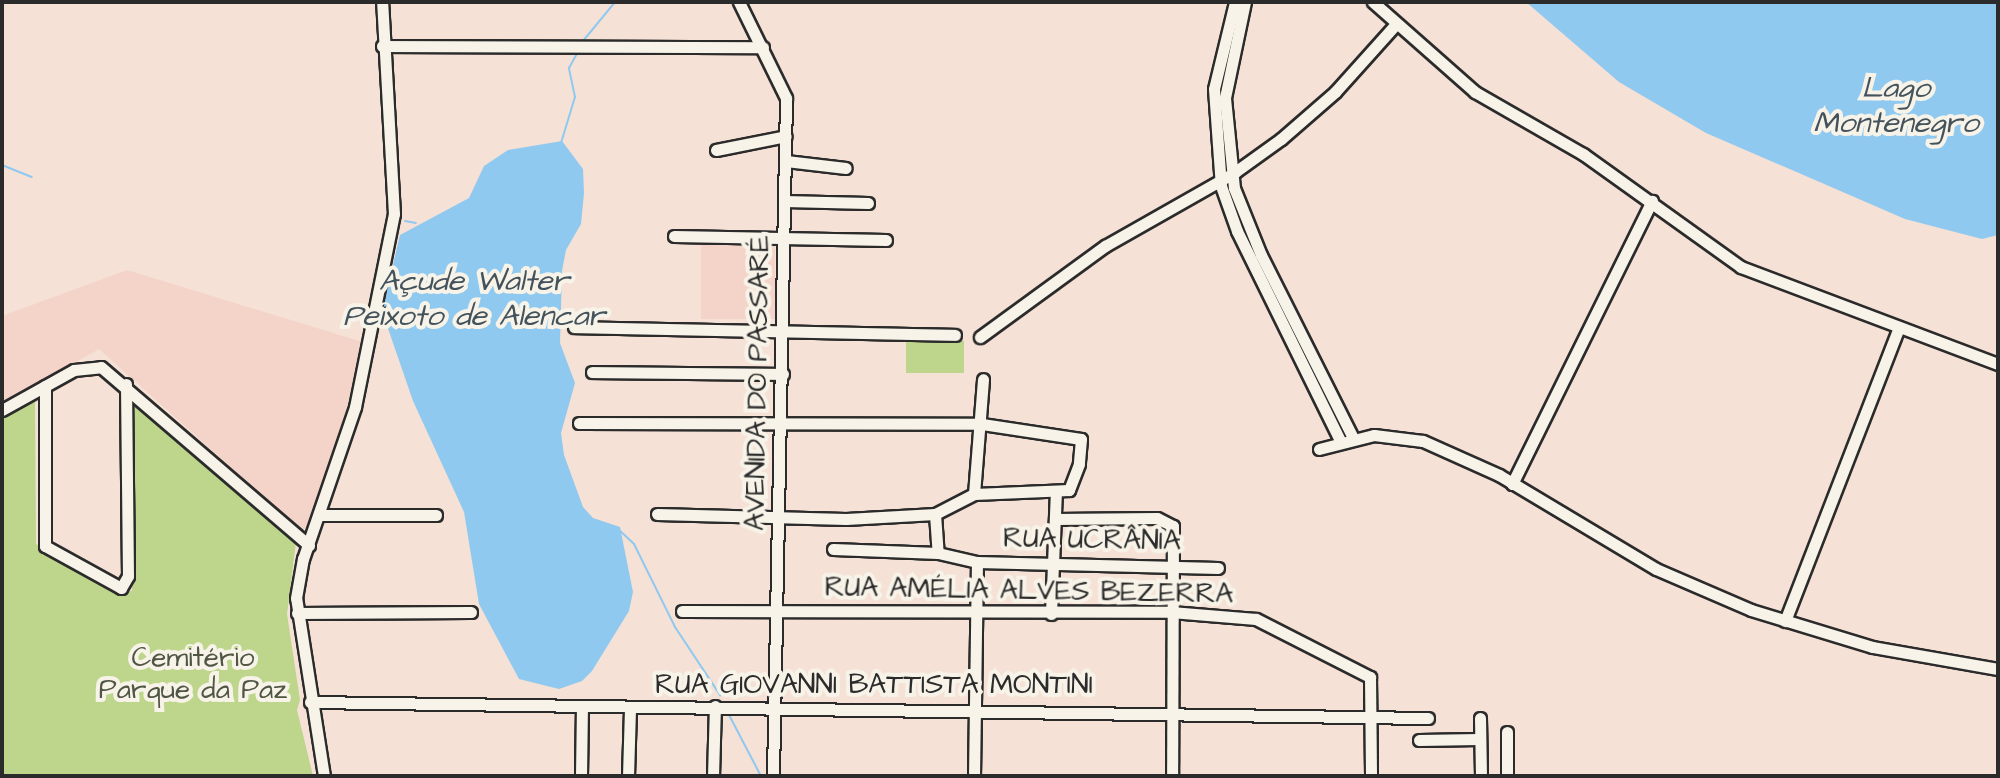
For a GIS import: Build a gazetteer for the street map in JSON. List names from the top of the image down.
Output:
{
  "streets": {
    "street": [
      "AVENIDA DO PASSARÉ",
      "RUA UCRÂNIA",
      "RUA AMÉLIA ALVES BEZERRA",
      "RUA GIOVANNI BATTISTA MONTINI"
    ]
  },
  "crossings": [
    ["AVENIDA DO PASSARÉ", "RUA AMÉLIA ALVES BEZERRA"],
    ["AVENIDA DO PASSARÉ", "RUA GIOVANNI BATTISTA MONTINI"],
    ["RUA AMÉLIA ALVES BEZERRA", "RUA GIOVANNI BATTISTA MONTINI"]
  ],
  "water": ["Lago Montenegro", "Açude Walter Peixoto de Alencar"],
  "parks": ["Cemitério Parque da Paz"]
}
